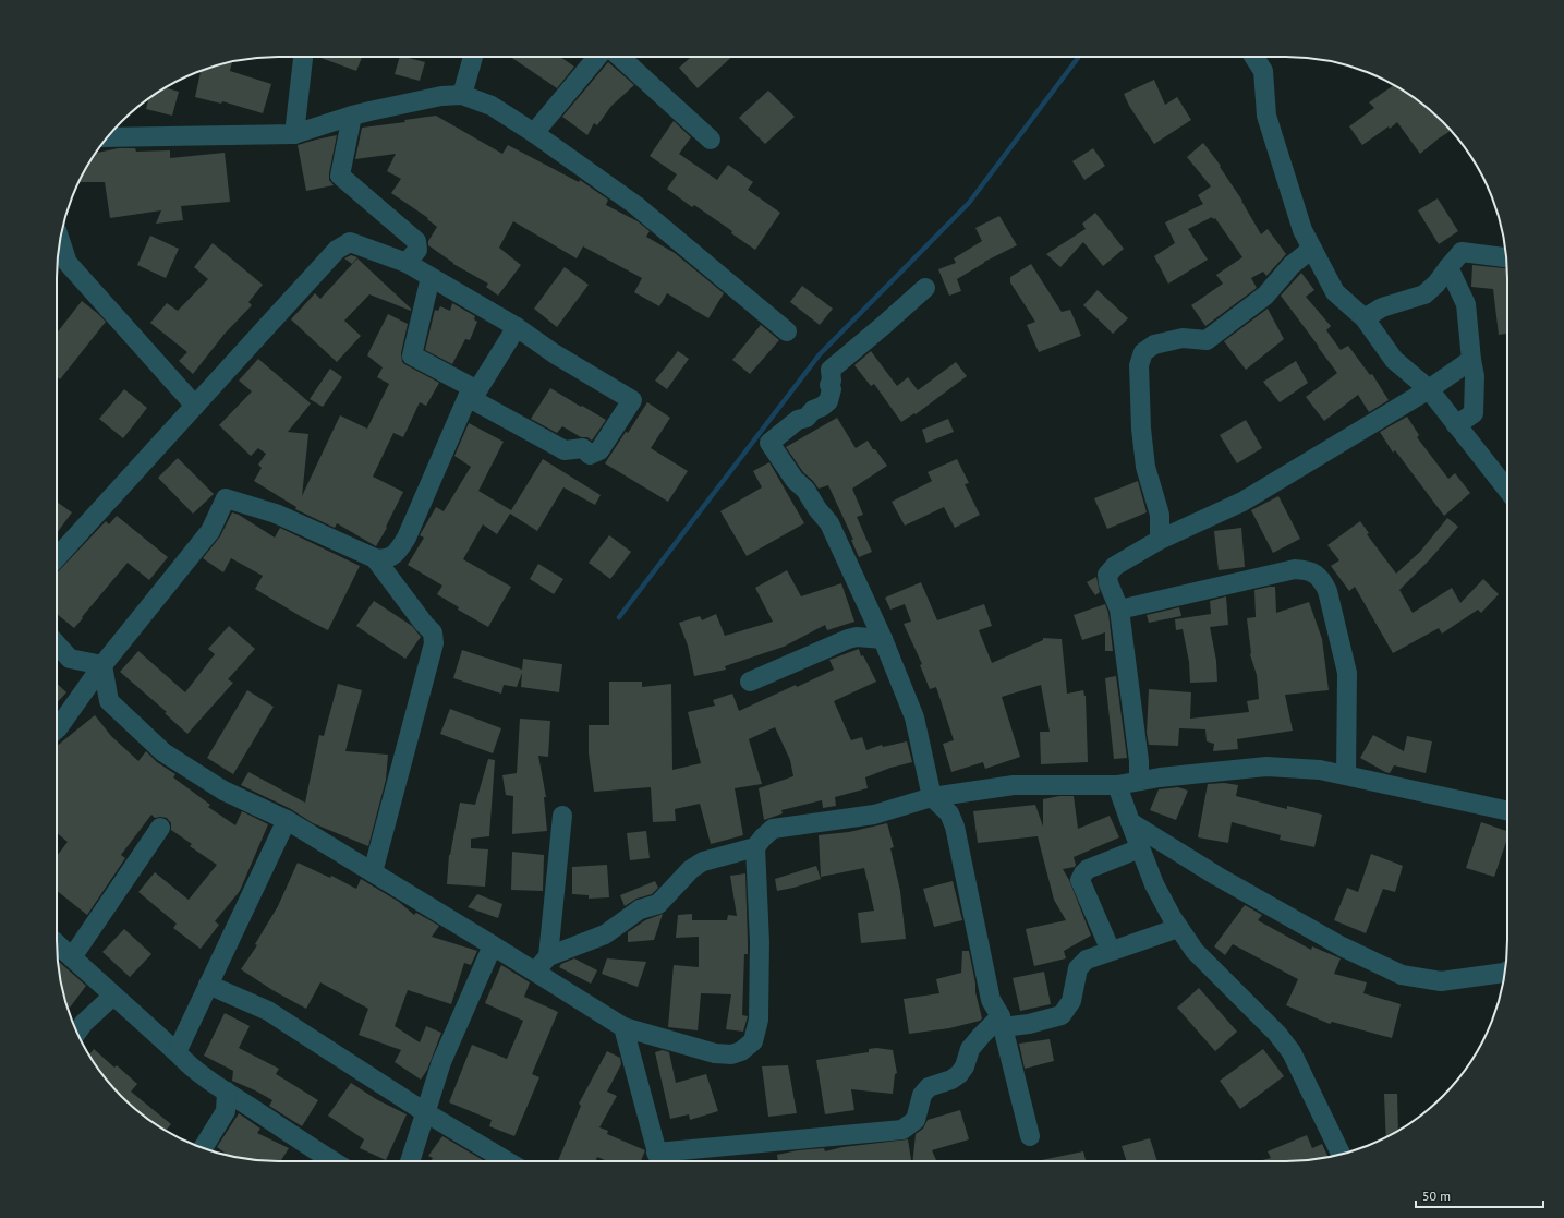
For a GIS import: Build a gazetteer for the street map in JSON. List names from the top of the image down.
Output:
{
  "scale_bar": "50 m"
}
